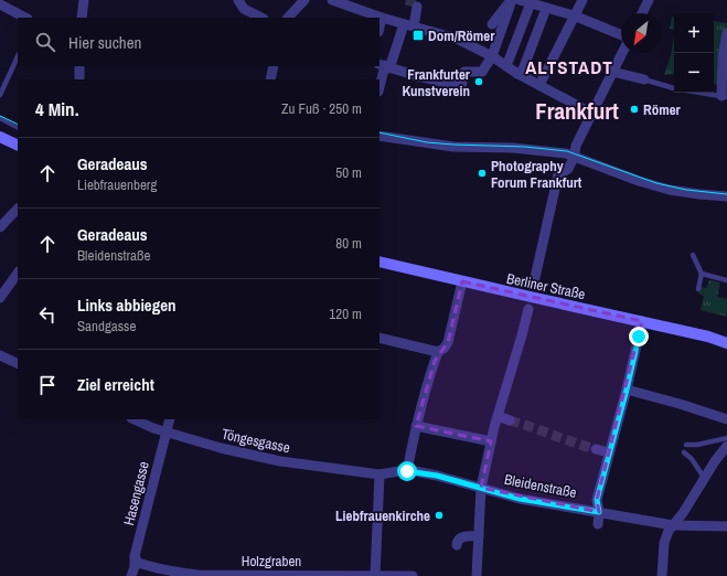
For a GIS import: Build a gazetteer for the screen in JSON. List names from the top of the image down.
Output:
{
  "streets": {
    "main road": ["Berliner Straße"],
    "street": [
      "Töngesgasse",
      "Bleidenstraße",
      "Hasengasse",
      "Holzgraben"
    ]
  },
  "crossings": [
    ["Töngesgasse", "Bleidenstraße"],
    ["Töngesgasse", "Hasengasse"],
    ["Hasengasse", "Holzgraben"]
  ],
  "districts": ["ALTSTADT", "Frankfurt"],
  "places": {
    "transit": ["Dom/Römer"],
    "other": [
      "Frankfurter Kunstverein",
      "Römer",
      "Photography Forum Frankfurt",
      "Liebfrauenkirche"
    ]
  },
  "north": "bottom left",
  "page": {
    "map_buttons": ["+", "−"],
    "search": "Hier suchen",
    "heading": ["4 Min.", "Zu Fuß · 250 m"],
    "list": [
      ["Geradeaus", "Liebfrauenberg", "50 m"],
      ["Geradeaus", "Bleidenstraße", "80 m"],
      ["Links abbiegen", "Sandgasse", "120 m"],
      "Ziel erreicht"
    ]
  }
}
